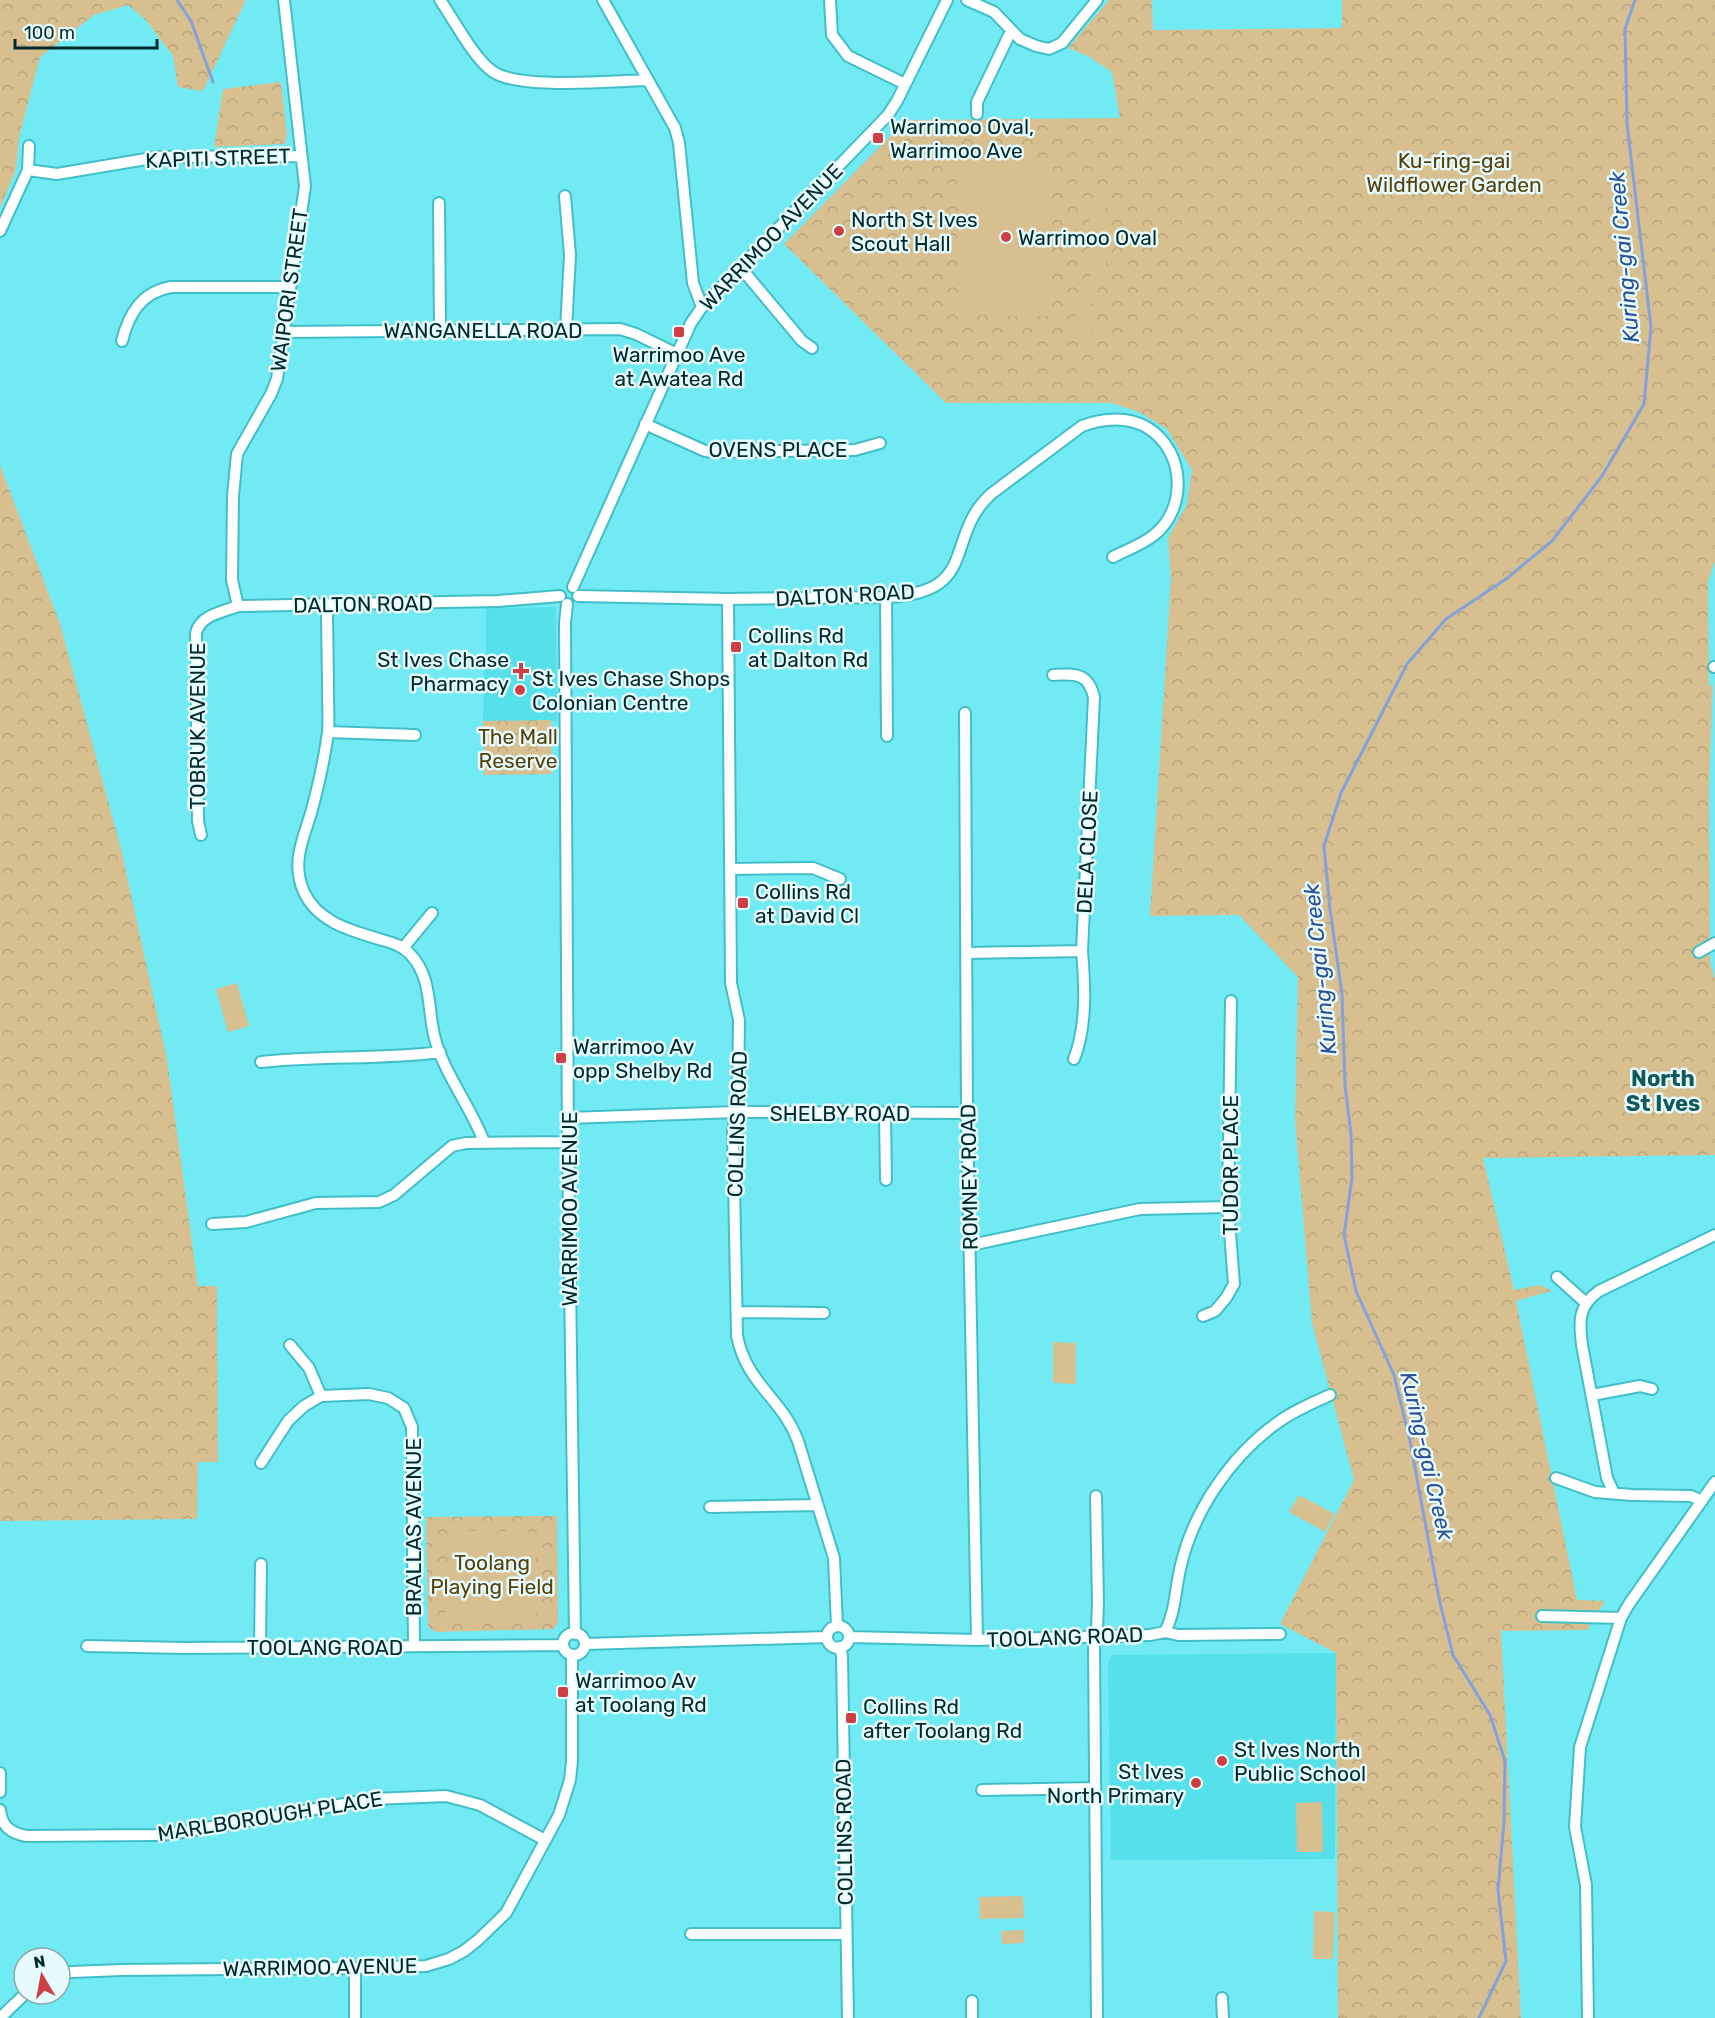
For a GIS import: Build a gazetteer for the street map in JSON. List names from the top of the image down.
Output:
{
  "streets": {
    "street": [
      "KAPITI STREET",
      "WARRIMOO AVENUE",
      "WAIPORI STREET",
      "WANGANELLA ROAD",
      "OVENS PLACE",
      "DALTON ROAD",
      "TOBRUK AVENUE",
      "DELA CLOSE",
      "SHELBY ROAD",
      "COLLINS ROAD",
      "TUDOR PLACE",
      "ROMNEY ROAD",
      "BRALLAS AVENUE",
      "TOOLANG ROAD",
      "MARLBOROUGH PLACE"
    ]
  },
  "crossings": [
    ["KAPITI STREET", "WAIPORI STREET"],
    ["WARRIMOO AVENUE", "WANGANELLA ROAD"],
    ["WARRIMOO AVENUE", "OVENS PLACE"],
    ["WARRIMOO AVENUE", "DALTON ROAD"],
    ["WARRIMOO AVENUE", "SHELBY ROAD"],
    ["WARRIMOO AVENUE", "TOOLANG ROAD"],
    ["WARRIMOO AVENUE", "MARLBOROUGH PLACE"],
    ["WAIPORI STREET", "WANGANELLA ROAD"],
    ["WAIPORI STREET", "DALTON ROAD"],
    ["WAIPORI STREET", "TOBRUK AVENUE"],
    ["DALTON ROAD", "TOBRUK AVENUE"],
    ["DALTON ROAD", "COLLINS ROAD"],
    ["SHELBY ROAD", "COLLINS ROAD"],
    ["SHELBY ROAD", "ROMNEY ROAD"],
    ["COLLINS ROAD", "TOOLANG ROAD"],
    ["ROMNEY ROAD", "TOOLANG ROAD"],
    ["BRALLAS AVENUE", "TOOLANG ROAD"]
  ],
  "districts": ["North St Ives"],
  "water": ["Kuring-gai Creek"],
  "parks": ["Ku-ring-gai Wildflower Garden", "The Mall Reserve", "Toolang Playing Field"],
  "places": {
    "transit": [
      "Warrimoo Oval, Warrimoo Ave",
      "Warrimoo Ave at Awatea Rd",
      "Collins Rd at Dalton Rd",
      "Collins Rd at David Cl",
      "Warrimoo Av opp Shelby Rd",
      "Warrimoo Av at Toolang Rd",
      "Collins Rd after Toolang Rd"
    ],
    "other": [
      "North St Ives Scout Hall",
      "Warrimoo Oval",
      "St Ives Chase Shops Colonian Centre",
      "St Ives North Public School",
      "St Ives North Primary"
    ],
    "health": ["St Ives Chase Pharmacy"]
  },
  "scale_bar": "100 m",
  "north": "top"
}
